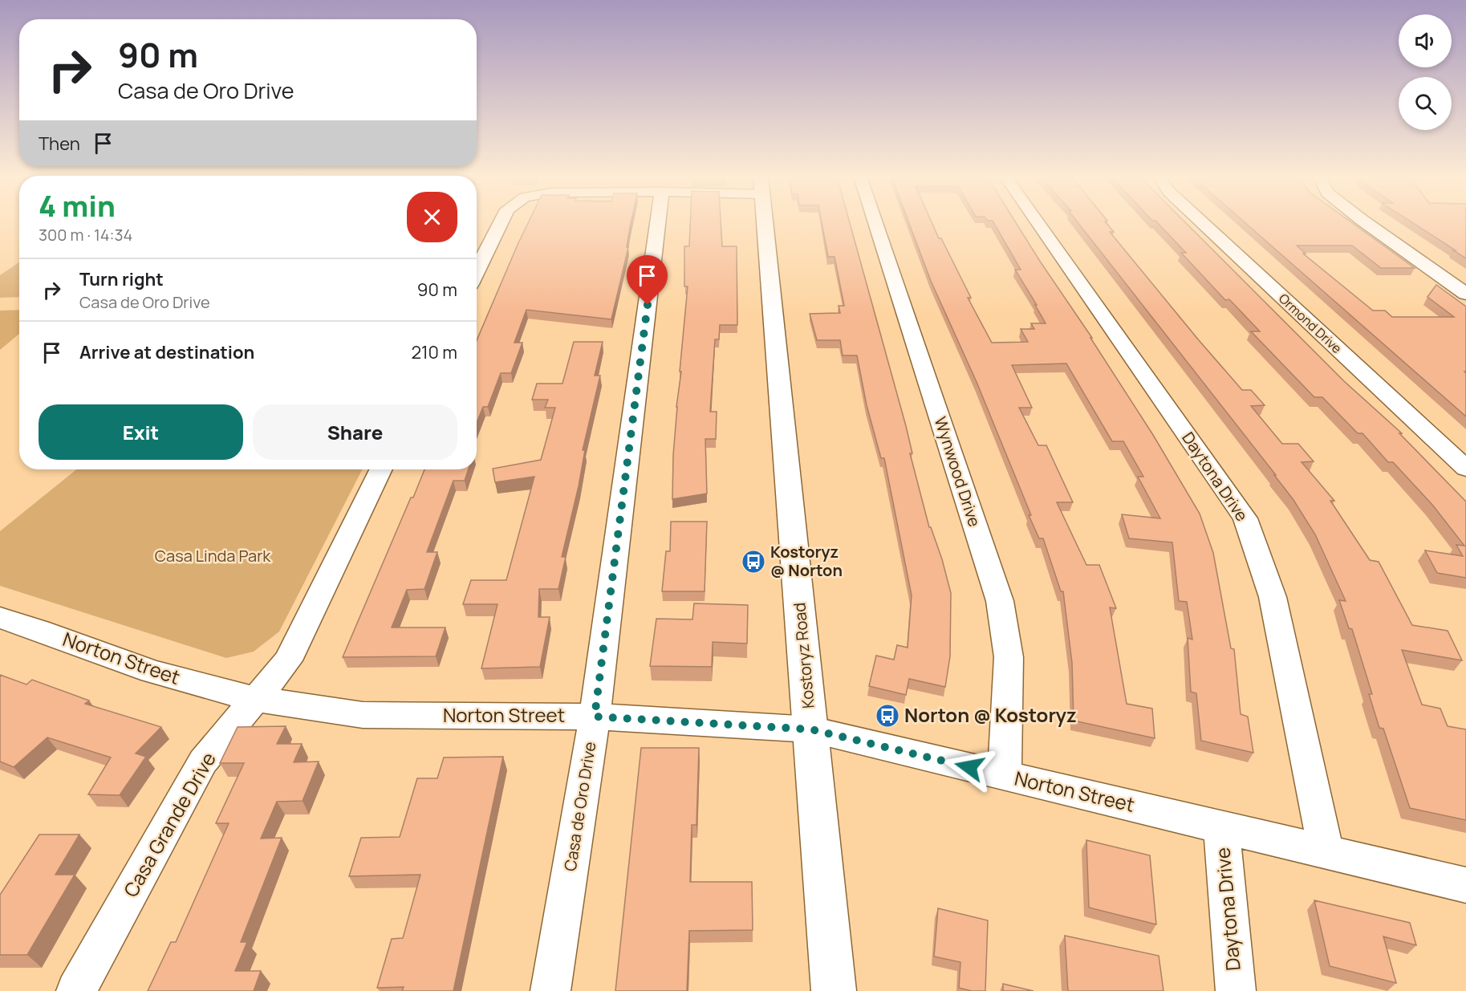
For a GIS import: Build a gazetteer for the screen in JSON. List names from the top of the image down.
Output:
{
  "streets": {
    "main road": ["Kostoryz Road"],
    "street": [
      "Ormond Drive",
      "Wynwood Drive",
      "Daytona Drive",
      "Norton Street",
      "Casa de Oro Drive",
      "Casa Grande Drive"
    ]
  },
  "crossings": [
    ["Wynwood Drive", "Norton Street"],
    ["Daytona Drive", "Norton Street"],
    ["Kostoryz Road", "Norton Street"],
    ["Norton Street", "Casa de Oro Drive"],
    ["Norton Street", "Casa Grande Drive"]
  ],
  "parks": ["Casa Linda Park"],
  "places": {
    "bus stop": ["Kostoryz @ Norton", "Norton @ Kostoryz"]
  },
  "page": {
    "turn": ["90 m", "Casa de Oro Drive"],
    "then": "Then",
    "heading": ["4 min", "300 m · 14:34"],
    "list": [
      {
        "name": "Turn right",
        "note": "Casa de Oro Drive",
        "value": "90 m"
      },
      {
        "name": "Arrive at destination",
        "value": "210 m"
      }
    ],
    "buttons": ["Exit", "Share"]
  }
}
